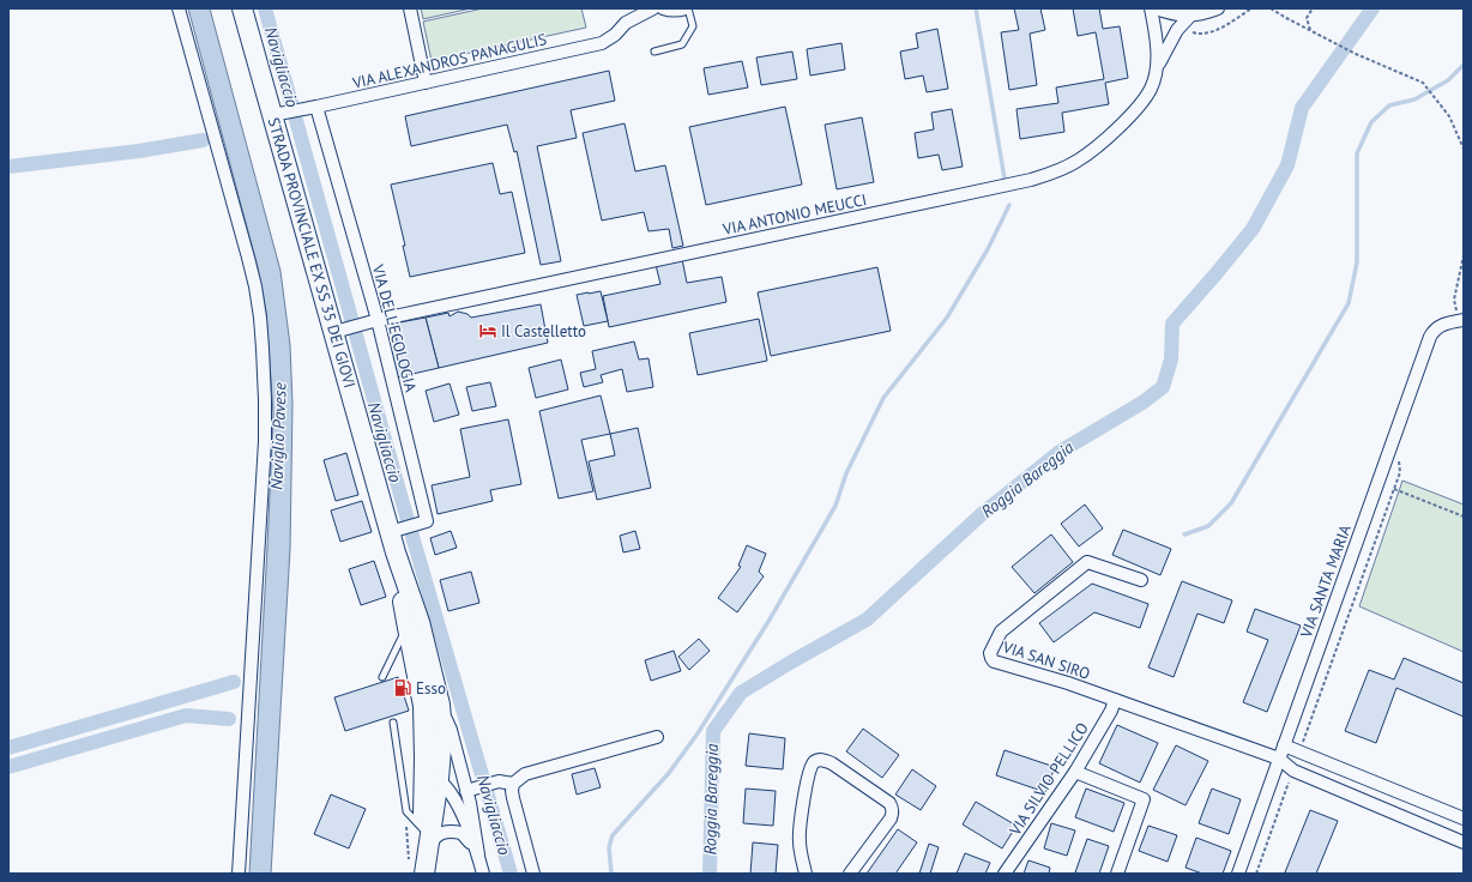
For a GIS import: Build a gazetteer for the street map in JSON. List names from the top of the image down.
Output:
{
  "streets": {
    "main road": ["STRADA PROVINCIALE EX SS 35 DEI GIOVI"],
    "street": [
      "VIA ALEXANDROS PANAGULIS",
      "VIA ANTONIO MEUCCI",
      "VIA DELL'ECOLOGIA",
      "VIA SANTA MARIA",
      "VIA SAN SIRO",
      "VIA SILVIO PELLICO"
    ]
  },
  "crossings": [
    ["VIA ALEXANDROS PANAGULIS", "STRADA PROVINCIALE EX SS 35 DEI GIOVI"],
    ["VIA ALEXANDROS PANAGULIS", "VIA DELL'ECOLOGIA"],
    ["VIA ANTONIO MEUCCI", "STRADA PROVINCIALE EX SS 35 DEI GIOVI"],
    ["VIA ANTONIO MEUCCI", "VIA DELL'ECOLOGIA"],
    ["STRADA PROVINCIALE EX SS 35 DEI GIOVI", "VIA DELL'ECOLOGIA"],
    ["VIA SANTA MARIA", "VIA SAN SIRO"],
    ["VIA SAN SIRO", "VIA SILVIO PELLICO"]
  ],
  "water": ["Navigliaccio", "Naviglio Pavese", "Roggia Bareggia"],
  "places": {
    "hotel": ["Il Castelletto"],
    "fuel station": ["Esso"]
  }
}
